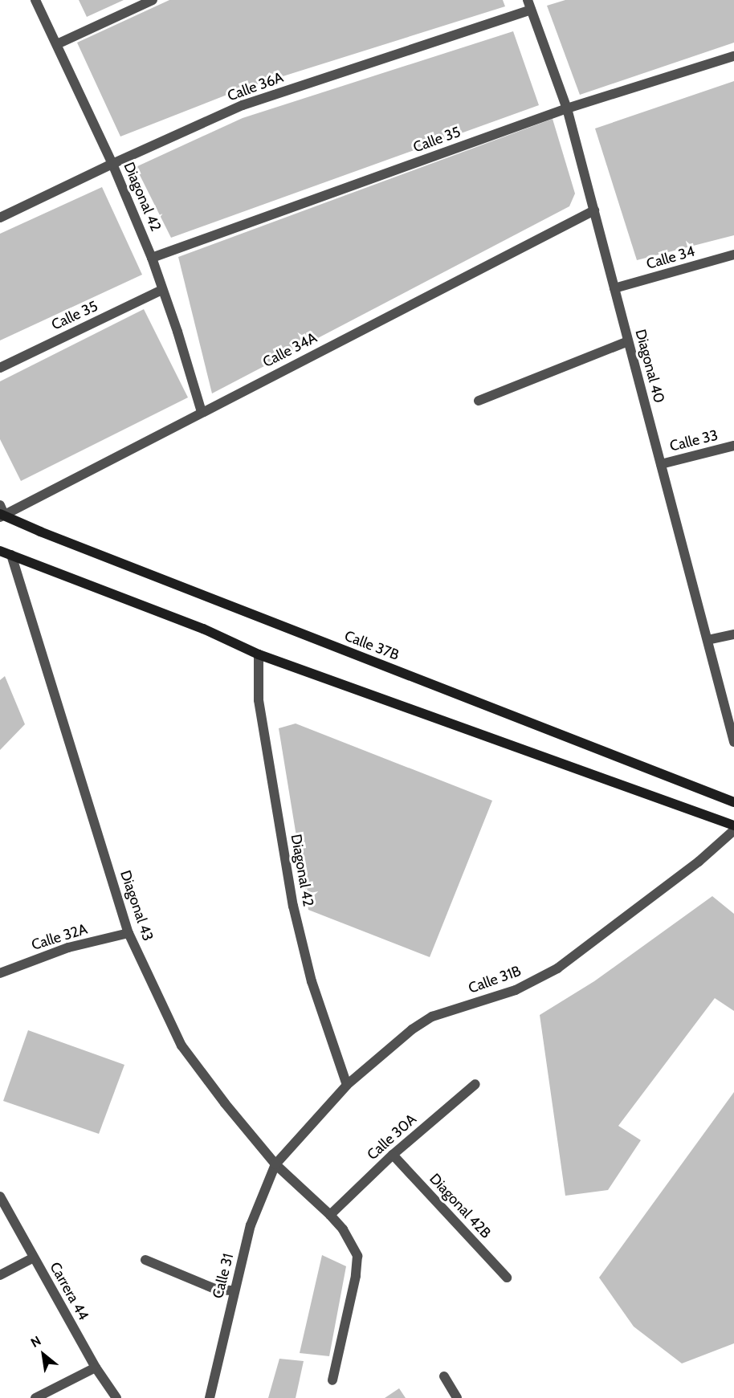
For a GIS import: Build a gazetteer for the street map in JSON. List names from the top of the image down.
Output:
{
  "streets": {
    "main road": ["Calle 37B"],
    "street": [
      "Calle 36A",
      "Calle 35",
      "Diagonal 42",
      "Calle 34",
      "Calle 34A",
      "Diagonal 40",
      "Calle 33",
      "Diagonal 43",
      "Calle 32A",
      "Calle 31B",
      "Calle 30A",
      "Diagonal 42B",
      "Calle 31",
      "Carrera 44"
    ]
  },
  "crossings": [
    ["Calle 36A", "Diagonal 42"],
    ["Calle 36A", "Diagonal 40"],
    ["Calle 35", "Diagonal 42"],
    ["Calle 35", "Diagonal 40"],
    ["Diagonal 42", "Calle 34A"],
    ["Diagonal 42", "Calle 31B"],
    ["Calle 34", "Diagonal 40"],
    ["Calle 34A", "Diagonal 40"],
    ["Calle 34A", "Calle 37B"],
    ["Diagonal 40", "Calle 33"],
    ["Diagonal 43", "Calle 32A"],
    ["Diagonal 43", "Calle 31B"],
    ["Diagonal 43", "Calle 30A"],
    ["Diagonal 43", "Calle 31"],
    ["Calle 31B", "Calle 31"],
    ["Calle 30A", "Diagonal 42B"]
  ],
  "north": "top left"
}
